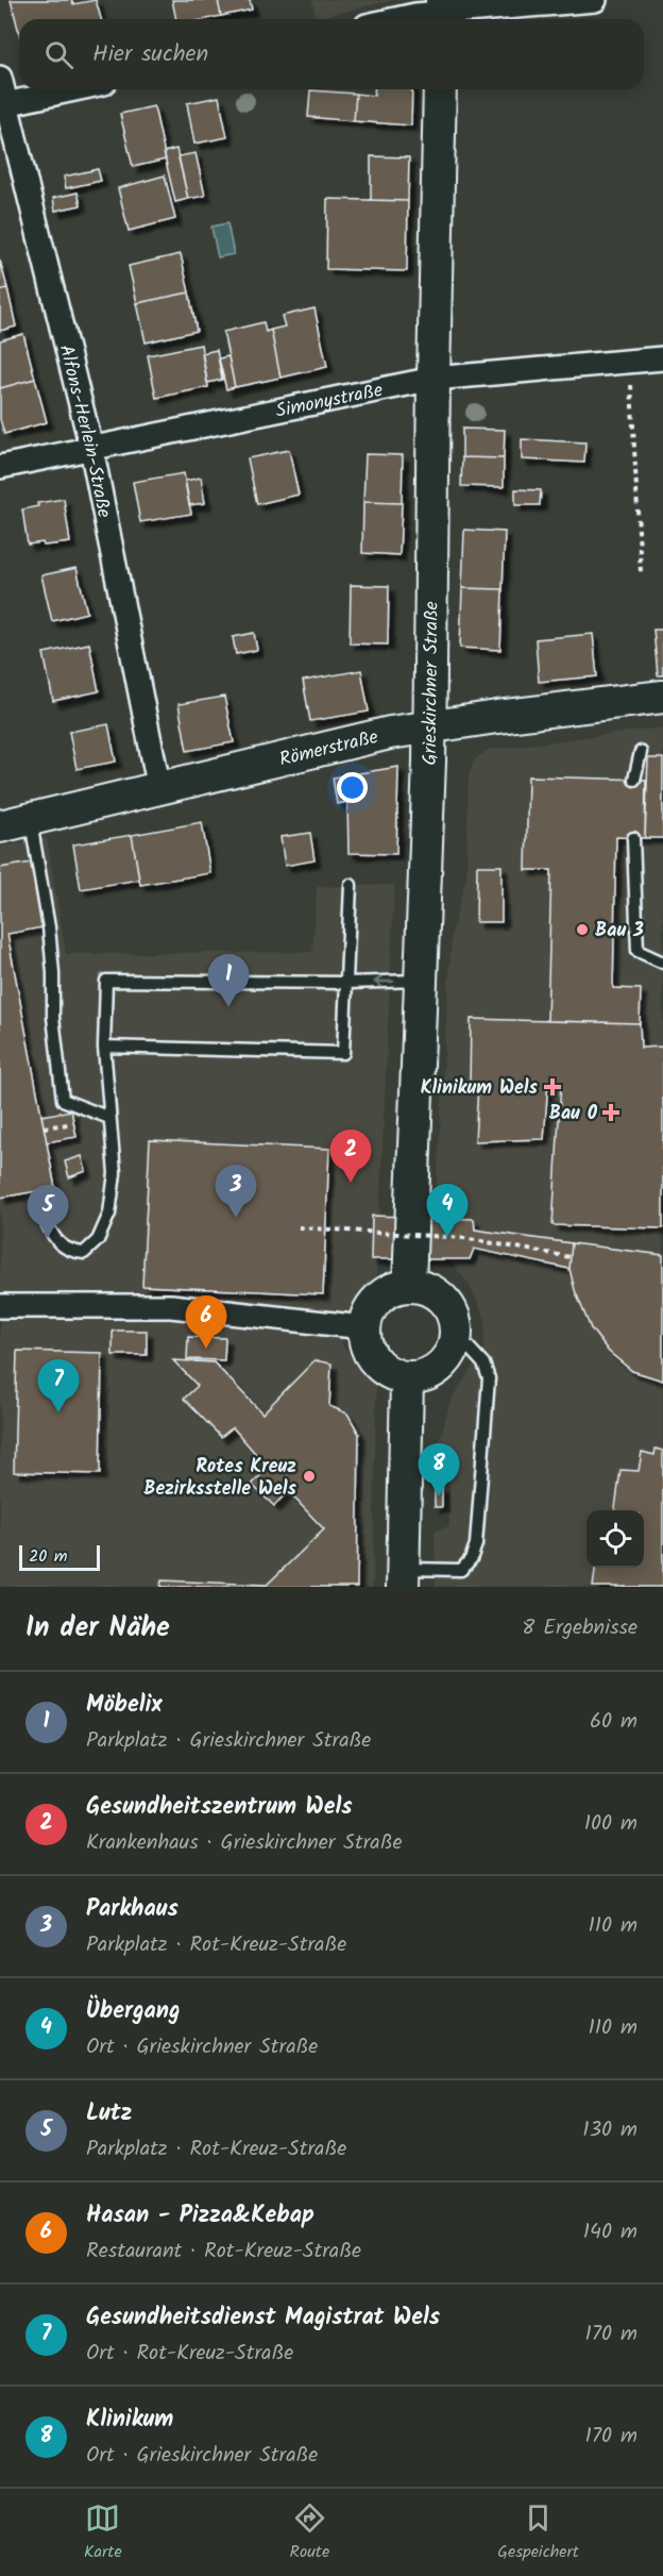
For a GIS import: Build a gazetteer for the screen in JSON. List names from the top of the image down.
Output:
{
  "streets": {
    "main road": ["Grieskirchner Straße", "Römerstraße"],
    "street": ["Simonystraße", "Alfons-Herlein-Straße"]
  },
  "crossings": [
    ["Simonystraße", "Alfons-Herlein-Straße"],
    ["Simonystraße", "Grieskirchner Straße"],
    ["Alfons-Herlein-Straße", "Römerstraße"],
    ["Grieskirchner Straße", "Römerstraße"]
  ],
  "places": {
    "other": ["Bau 3", "Rotes Kreuz Bezirksstelle Wels"],
    "health": ["Klinikum Wels", "Bau 0"]
  },
  "scale_bar": "20 m",
  "page": {
    "search": "Hier suchen",
    "pins": [
      "1",
      "2",
      "3",
      "4",
      "5",
      "6",
      "7",
      "8"
    ],
    "scale": "20 m",
    "heading": ["In der Nähe", "8 Ergebnisse"],
    "list": [
      {
        "mark": "1",
        "name": "Möbelix",
        "note": "Parkplatz · Grieskirchner Straße",
        "value": "60 m"
      },
      {
        "mark": "2",
        "name": "Gesundheitszentrum Wels",
        "note": "Krankenhaus · Grieskirchner Straße",
        "value": "100 m"
      },
      {
        "mark": "3",
        "name": "Parkhaus",
        "note": "Parkplatz · Rot-Kreuz-Straße",
        "value": "110 m"
      },
      {
        "mark": "4",
        "name": "Übergang",
        "note": "Ort · Grieskirchner Straße",
        "value": "110 m"
      },
      {
        "mark": "5",
        "name": "Lutz",
        "note": "Parkplatz · Rot-Kreuz-Straße",
        "value": "130 m"
      },
      {
        "mark": "6",
        "name": "Hasan - Pizza&Kebap",
        "note": "Restaurant · Rot-Kreuz-Straße",
        "value": "140 m"
      },
      {
        "mark": "7",
        "name": "Gesundheitsdienst Magistrat Wels",
        "note": "Ort · Rot-Kreuz-Straße",
        "value": "170 m"
      },
      {
        "mark": "8",
        "name": "Klinikum",
        "note": "Ort · Grieskirchner Straße",
        "value": "170 m"
      }
    ],
    "nav": ["Karte", "Route", "Gespeichert"]
  }
}
